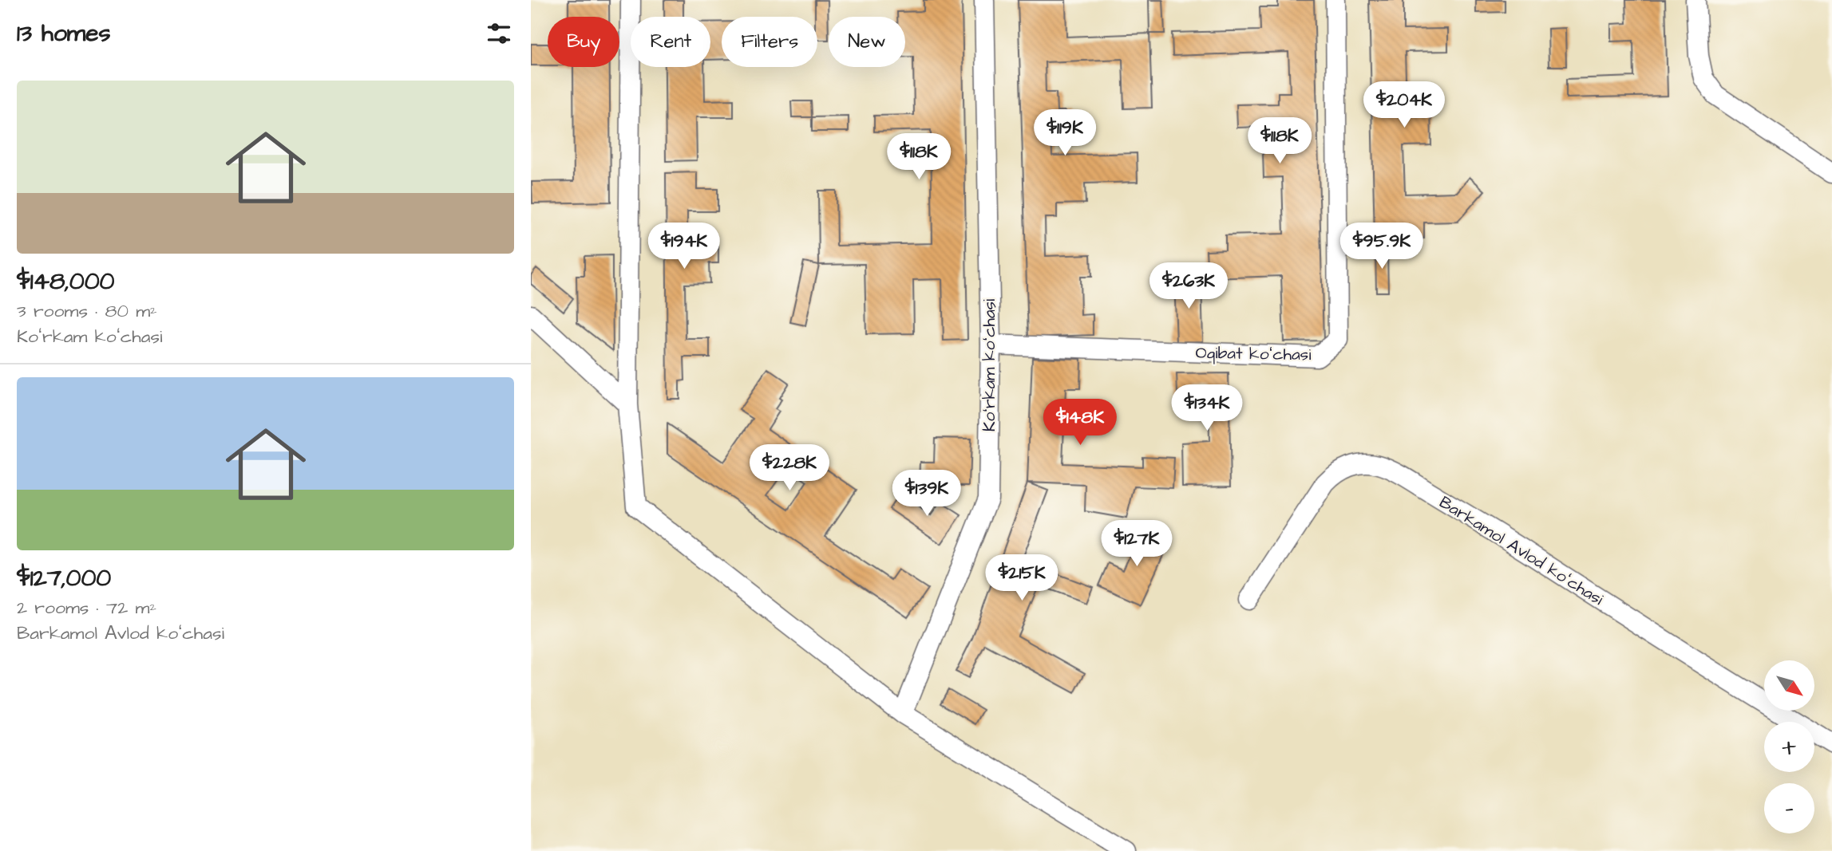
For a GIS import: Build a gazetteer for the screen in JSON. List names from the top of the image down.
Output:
{
  "streets": {
    "street": ["Oqibat koʻchasi", "Koʻrkam koʻchasi", "Barkamol Аvlod koʻchasi"]
  },
  "crossings": [
    ["Oqibat koʻchasi", "Koʻrkam koʻchasi"]
  ],
  "north": "bottom right",
  "page": {
    "heading": "13 homes",
    "chip": [
      "Buy",
      "Rent",
      "Filters",
      "New"
    ],
    "list": [
      {
        "name": "$148,000",
        "note": "3 rooms · 80 m² · Koʻrkam koʻchasi"
      },
      {
        "name": "$127,000",
        "note": "2 rooms · 72 m² · Barkamol Аvlod koʻchasi"
      }
    ],
    "price": [
      "$204K",
      "$119K",
      "$118K",
      "$118K",
      "$194K",
      "$95.9K",
      "$263K",
      "$134K",
      "$148K",
      "$228K",
      "$139K",
      "$127K",
      "$215K"
    ],
    "map_buttons": ["+", "−"]
  }
}
